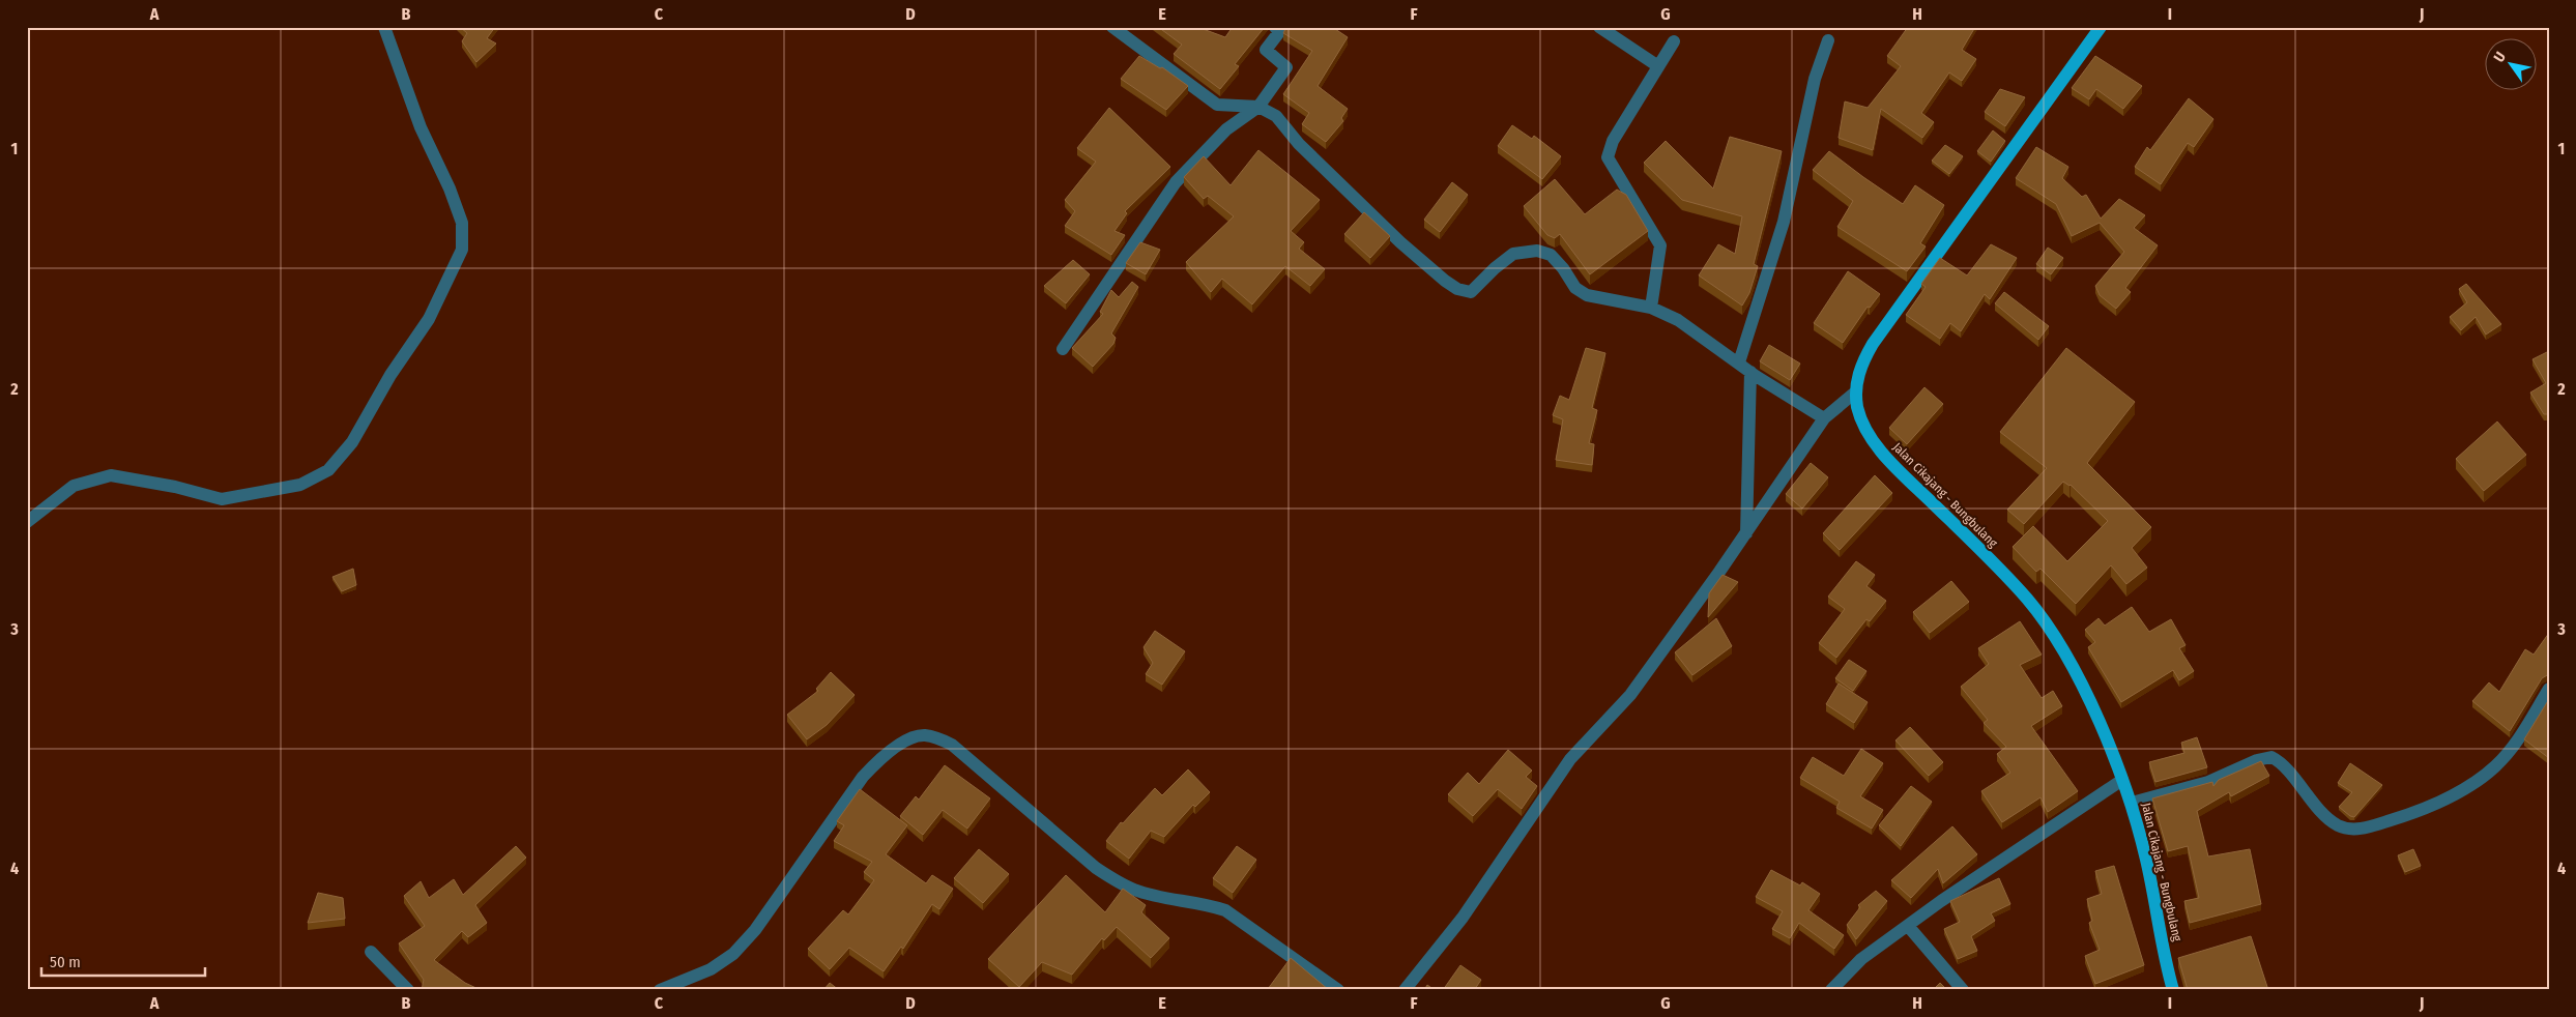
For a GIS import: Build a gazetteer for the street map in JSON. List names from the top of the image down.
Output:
{
  "streets": {
    "main road": ["Jalan Cikajang - Bungbulang"]
  },
  "scale_bar": "50 m",
  "north": "top left",
  "grid": {
    "columns": [
      "A",
      "B",
      "C",
      "D",
      "E",
      "F",
      "G",
      "H",
      "I",
      "J"
    ],
    "rows": [
      "1",
      "2",
      "3",
      "4"
    ]
  }
}
